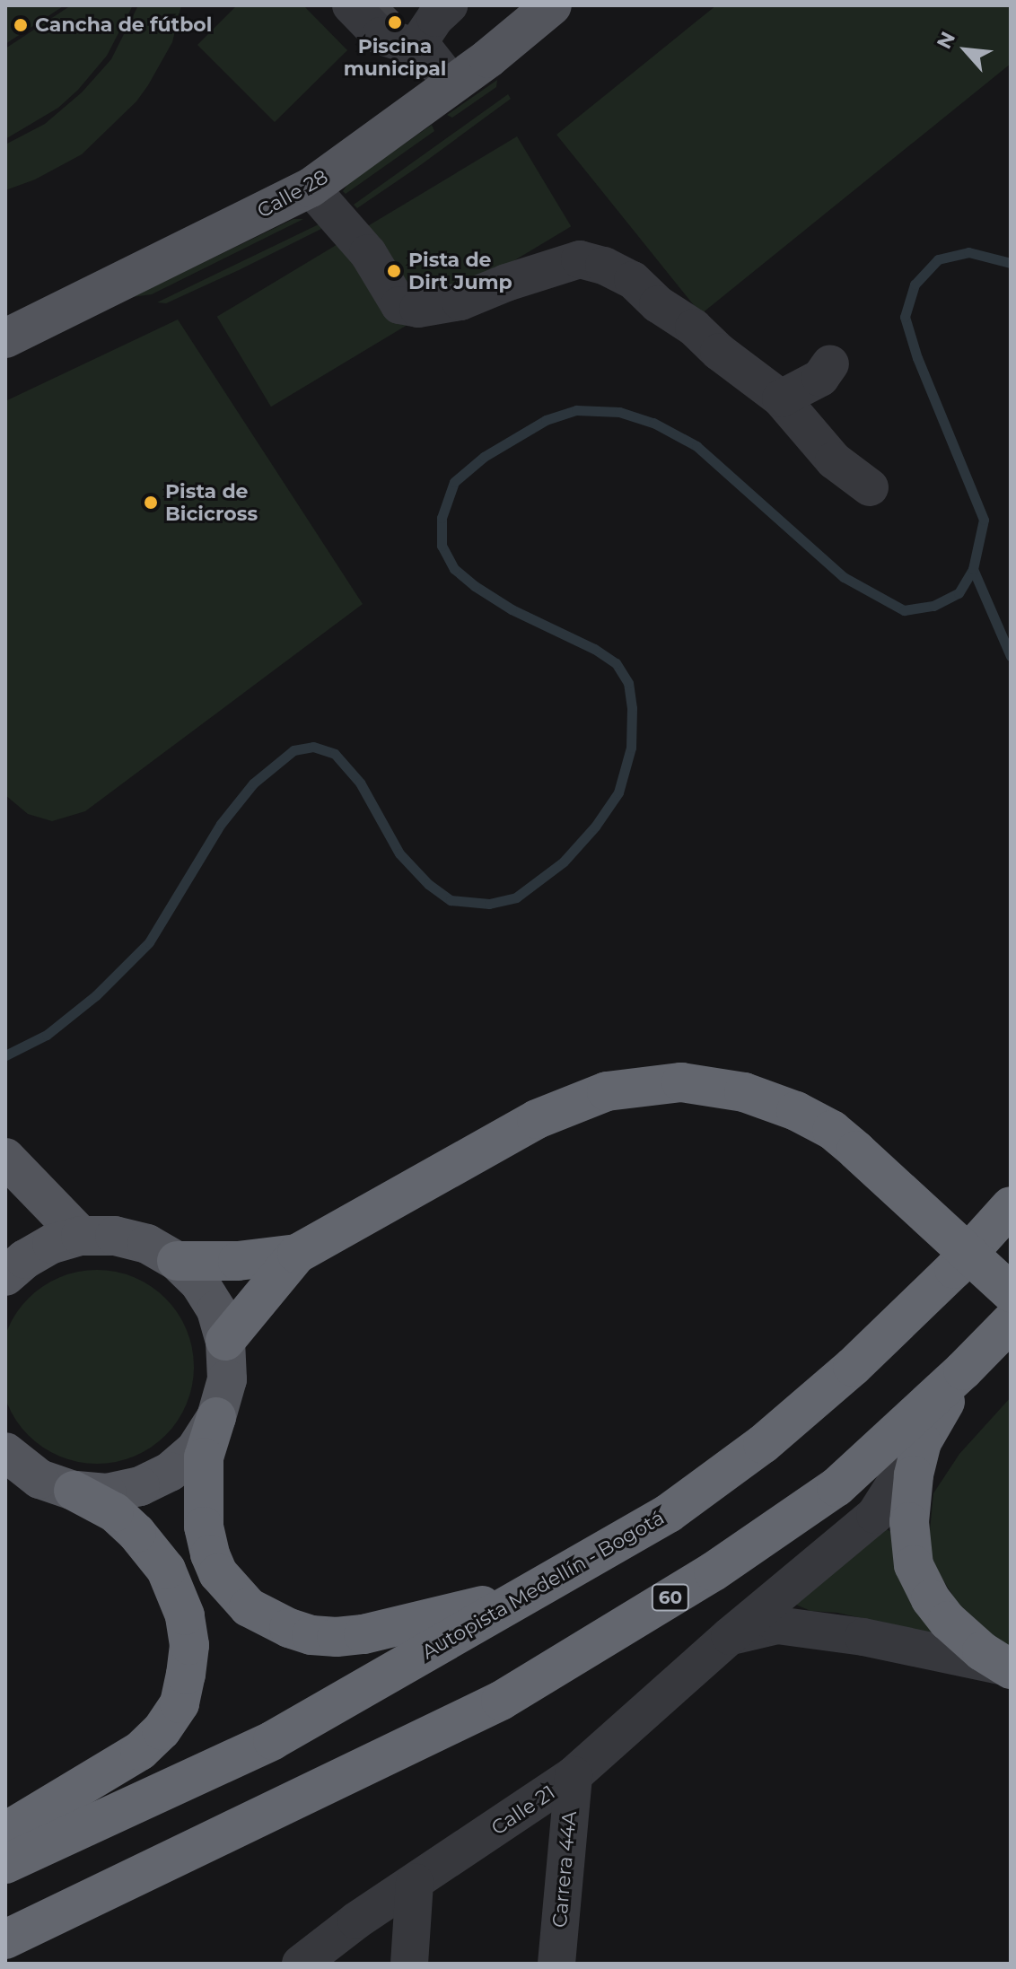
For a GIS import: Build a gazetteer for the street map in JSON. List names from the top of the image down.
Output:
{
  "streets": {
    "highway": ["Autopista Medellín - Bogotá", "60"],
    "main road": ["Calle 28"],
    "street": ["Calle 21", "Carrera 44A"]
  },
  "crossings": [
    ["Calle 21", "Carrera 44A"]
  ],
  "places": [
    "Piscina municipal",
    "Cancha de fútbol",
    "Pista de Dirt Jump",
    "Pista de Bicicross"
  ],
  "north": "top left"
}
